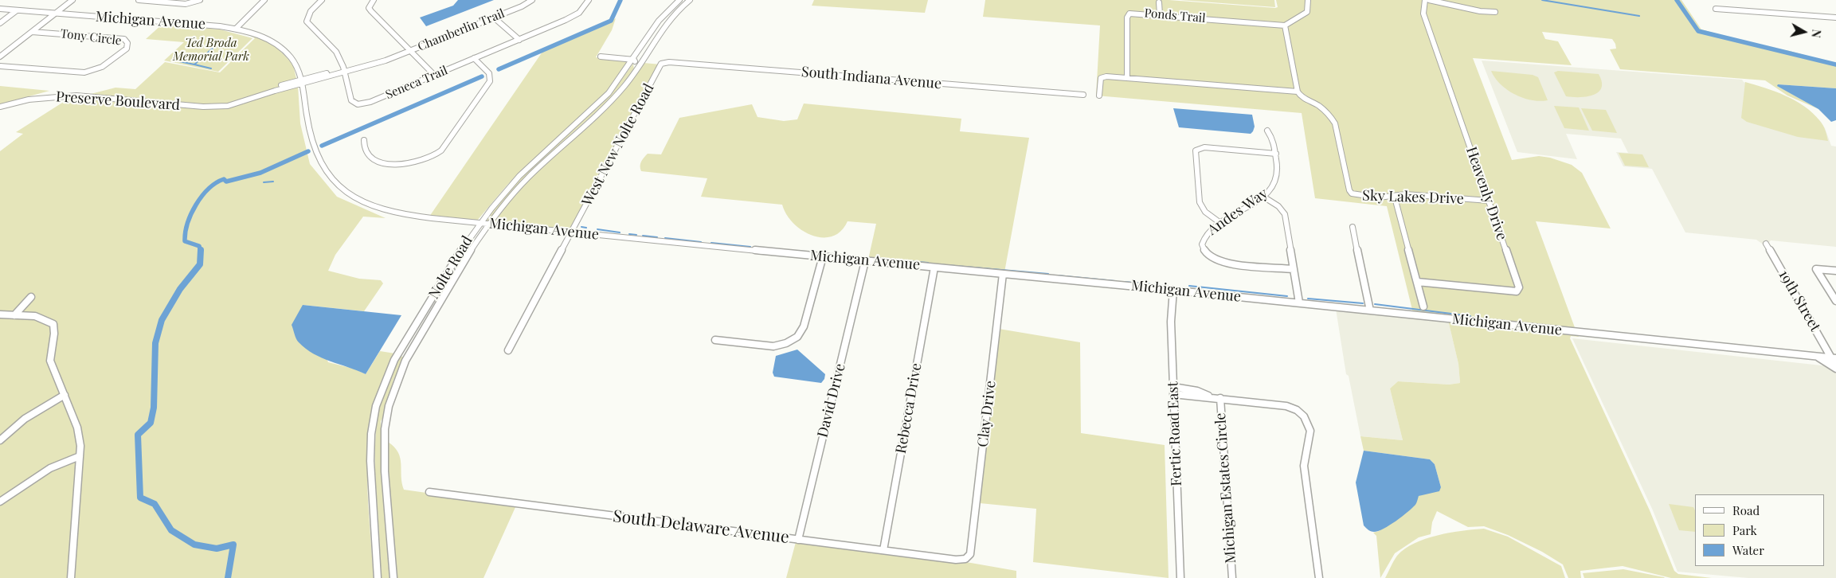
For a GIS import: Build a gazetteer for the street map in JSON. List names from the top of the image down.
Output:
{
  "streets": {
    "street": [
      "Ponds Trail",
      "Michigan Avenue",
      "Chamberlin Trail",
      "Tony Circle",
      "South Indiana Avenue",
      "Seneca Trail",
      "Preserve Boulevard",
      "West New Nolte Road",
      "Heavenly Drive",
      "Sky Lakes Drive",
      "Andes Way",
      "Nolte Road",
      "19th Street",
      "David Drive",
      "Rebecca Drive",
      "Clay Drive",
      "Fertic Road East",
      "Michigan Estates Circle",
      "South Delaware Avenue"
    ]
  },
  "crossings": [
    ["Michigan Avenue", "Preserve Boulevard"],
    ["Michigan Avenue", "West New Nolte Road"],
    ["Michigan Avenue", "Nolte Road"],
    ["Michigan Avenue", "19th Street"],
    ["Michigan Avenue", "David Drive"],
    ["Michigan Avenue", "Rebecca Drive"],
    ["Michigan Avenue", "Clay Drive"],
    ["Michigan Avenue", "Fertic Road East"],
    ["Chamberlin Trail", "Preserve Boulevard"],
    ["South Indiana Avenue", "West New Nolte Road"],
    ["Seneca Trail", "Preserve Boulevard"],
    ["Heavenly Drive", "Sky Lakes Drive"],
    ["David Drive", "South Delaware Avenue"],
    ["Rebecca Drive", "South Delaware Avenue"],
    ["Clay Drive", "South Delaware Avenue"],
    ["Fertic Road East", "Michigan Estates Circle"]
  ],
  "parks": ["Ted Broda Memorial Park"],
  "legend": ["Road", "Park", "Water"],
  "north": "right"
}
